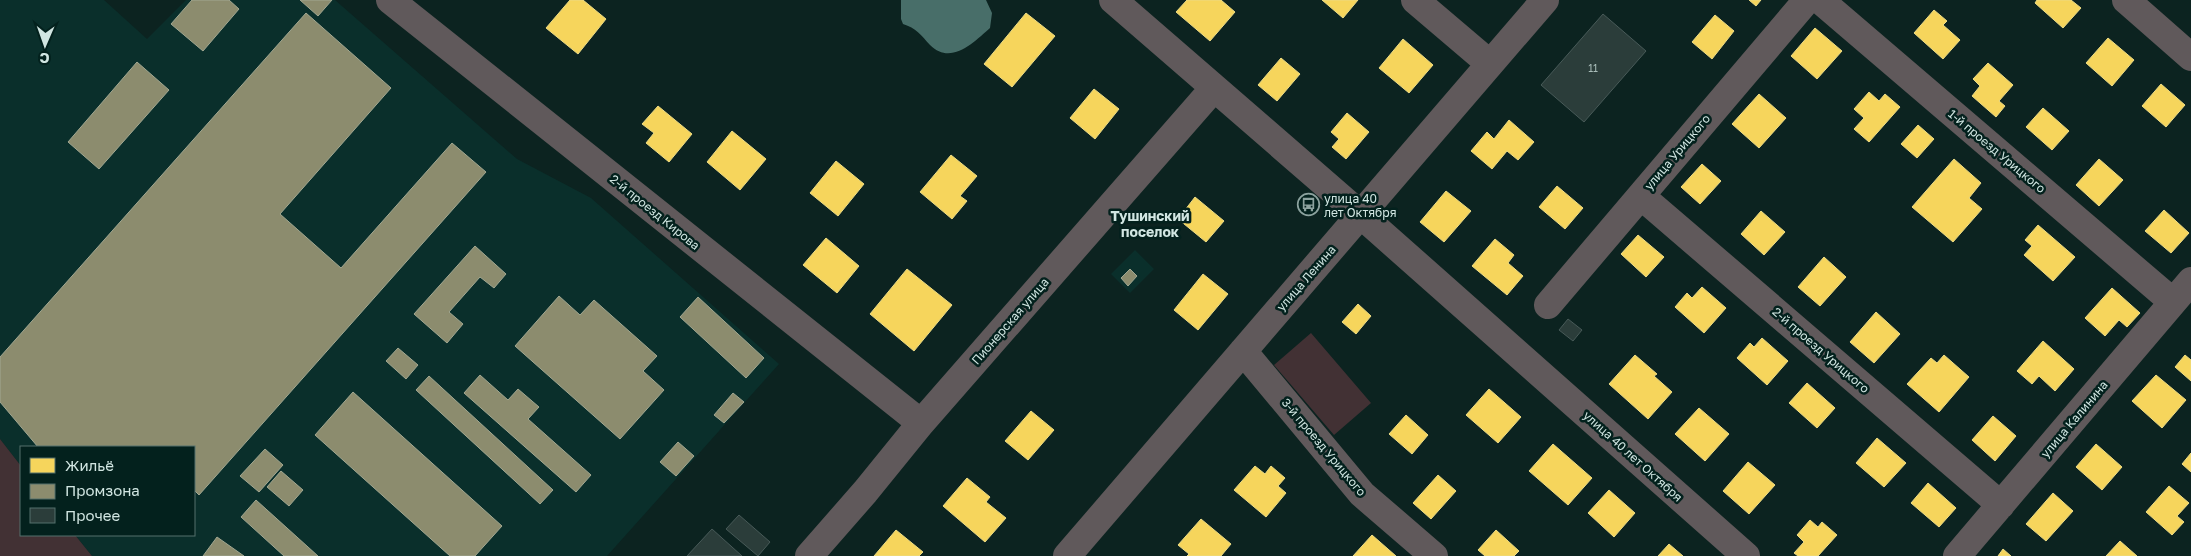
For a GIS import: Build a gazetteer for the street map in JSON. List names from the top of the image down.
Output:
{
  "streets": {
    "street": [
      "1-й проезд Урицкого",
      "улица Урицкого",
      "2-й проезд Кирова",
      "улица Ленина",
      "Пионерская улица",
      "2-й проезд Урицкого",
      "улица Калинина",
      "3-й проезд Урицкого",
      "улица 40 лет Октября"
    ]
  },
  "crossings": [
    ["1-й проезд Урицкого", "улица Калинина"],
    ["улица Урицкого", "2-й проезд Урицкого"],
    ["2-й проезд Кирова", "Пионерская улица"],
    ["улица Ленина", "3-й проезд Урицкого"],
    ["улица Ленина", "улица 40 лет Октября"],
    ["Пионерская улица", "улица 40 лет Октября"],
    ["2-й проезд Урицкого", "улица Калинина"]
  ],
  "districts": ["Тушинский поселок"],
  "places": {
    "bus stop": ["улица 40 лет Октября"]
  },
  "house_numbers": ["11"],
  "legend": ["Жильё", "Промзона", "Прочее"],
  "north": "bottom"
}
